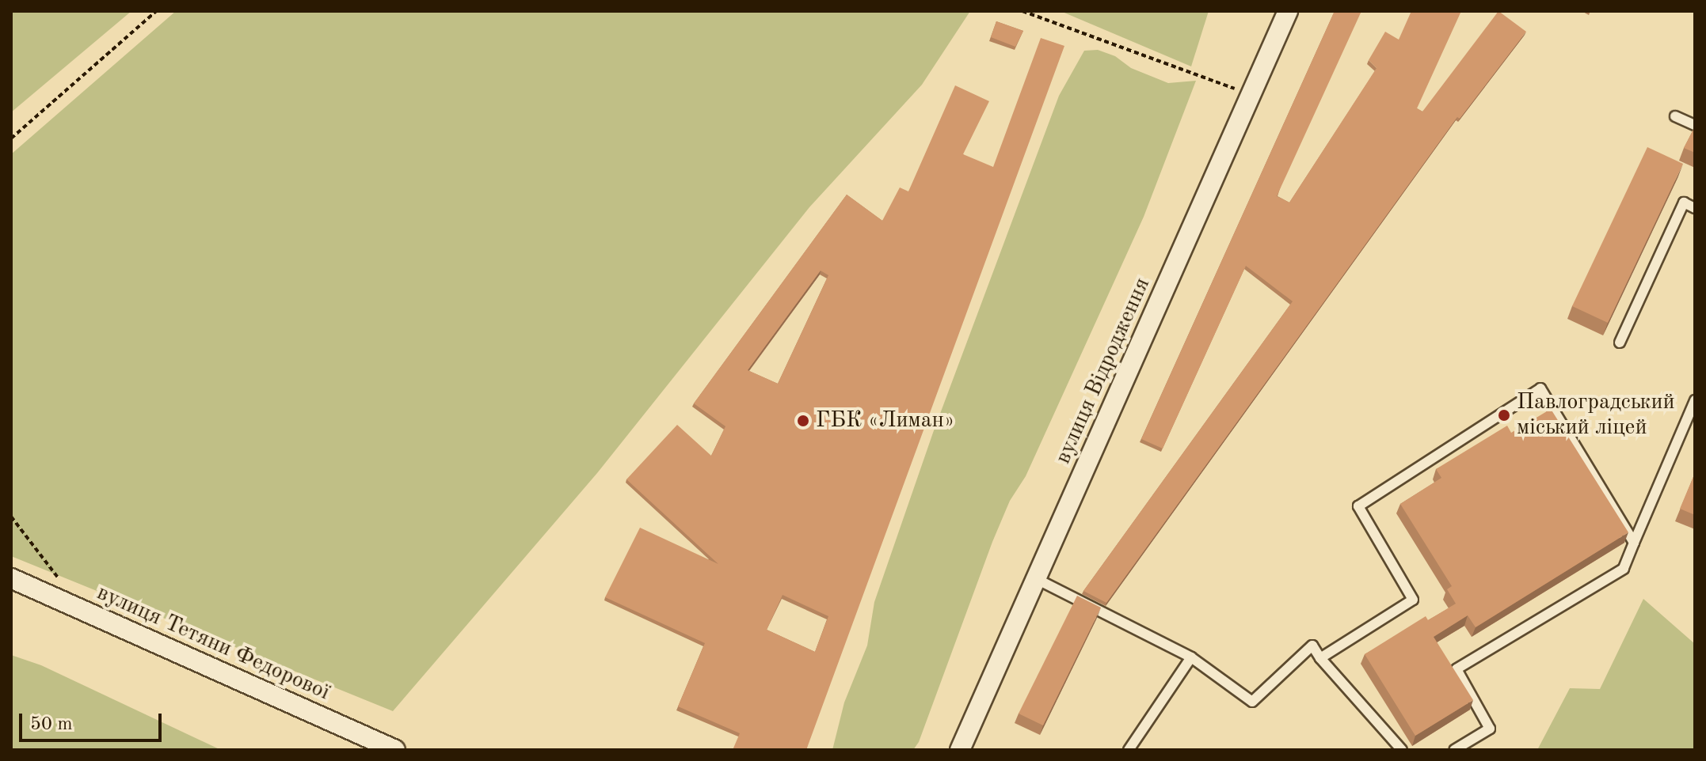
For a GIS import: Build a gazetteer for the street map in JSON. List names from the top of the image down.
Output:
{
  "streets": {
    "street": ["вулиця Відродження", "вулиця Тетяни Федорової"]
  },
  "places": ["Павлоградський міський ліцей", "ГБК «Лиман»"],
  "scale_bar": "50 m"
}
